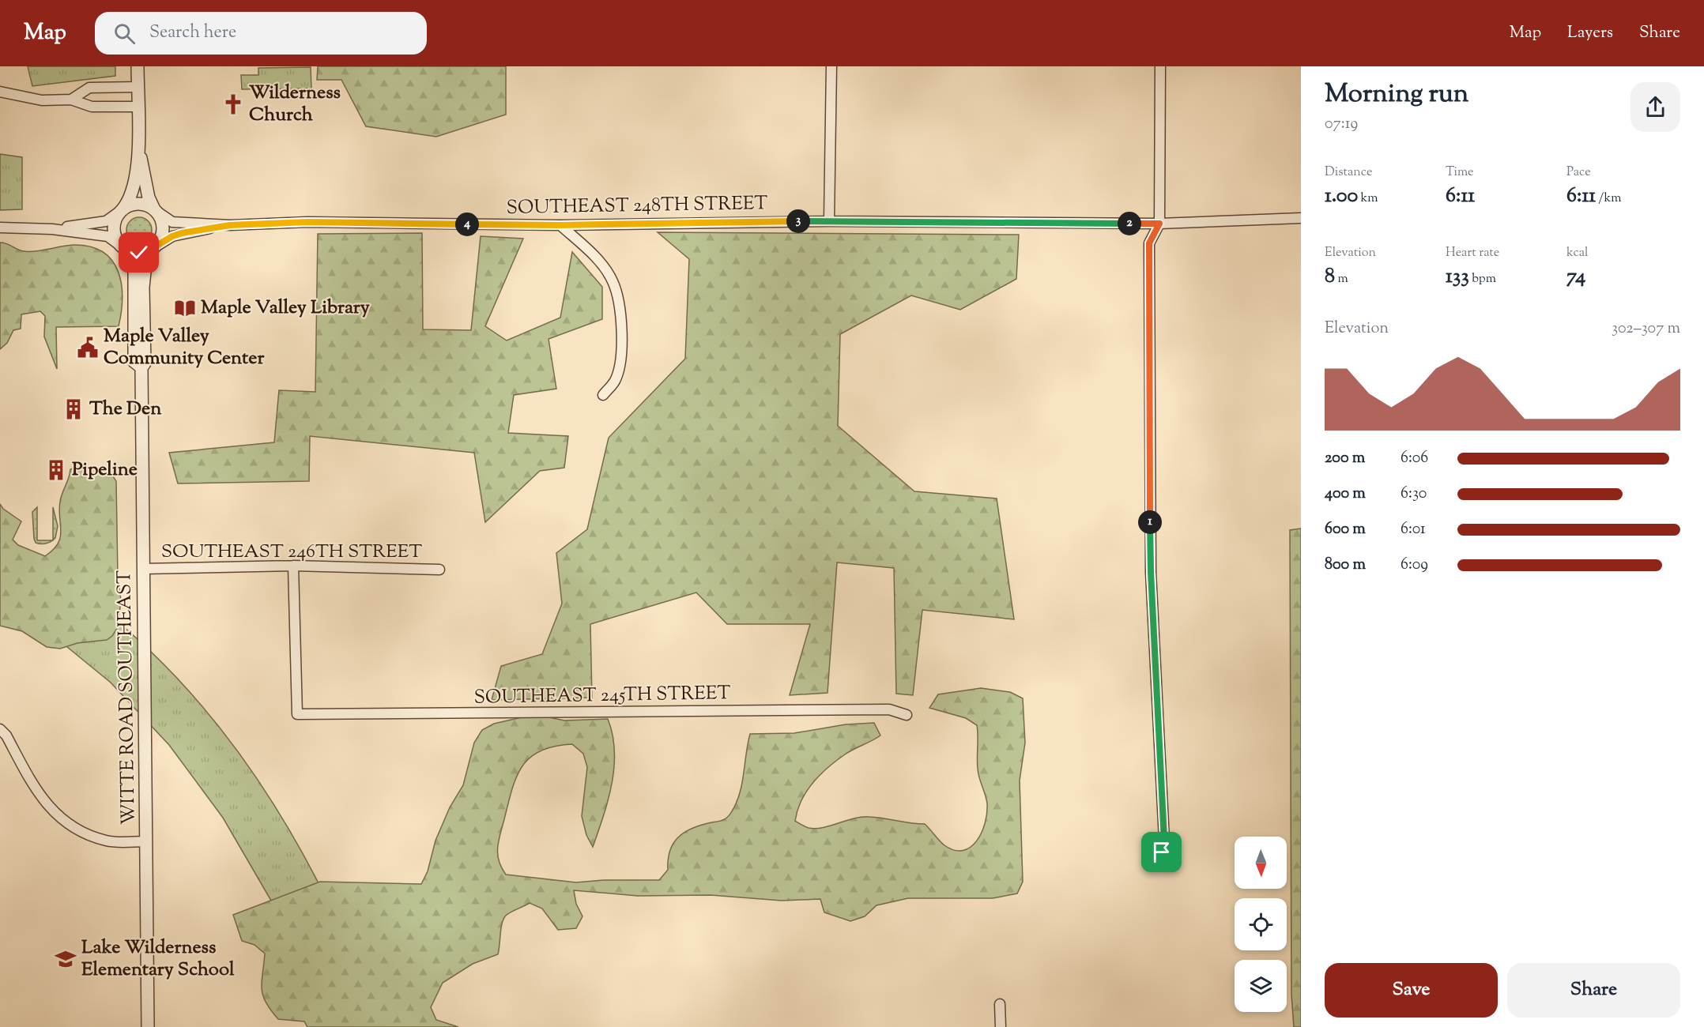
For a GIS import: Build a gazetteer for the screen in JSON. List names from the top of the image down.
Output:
{
  "streets": {
    "street": [
      "SOUTHEAST 248TH STREET",
      "SOUTHEAST 246TH STREET",
      "SOUTHEAST 245TH STREET",
      "WITTE ROAD SOUTHEAST"
    ]
  },
  "crossings": [
    ["SOUTHEAST 248TH STREET", "WITTE ROAD SOUTHEAST"],
    ["SOUTHEAST 246TH STREET", "SOUTHEAST 245TH STREET"],
    ["SOUTHEAST 246TH STREET", "WITTE ROAD SOUTHEAST"]
  ],
  "places": {
    "church": ["Wilderness Church"],
    "library": ["Maple Valley Library"],
    "public building": ["Maple Valley Community Center"],
    "building": ["The Den", "Pipeline"],
    "school or university": ["Lake Wilderness Elementary School"]
  },
  "north": "bottom",
  "page": {
    "header": "Map",
    "search": "Search here",
    "nav": ["Map", "Layers", "Share"],
    "heading": ["Morning run", "07:19"],
    "stats": [
      ["Distance", "1.00 km"],
      ["Time", "6:11"],
      ["Pace", "6:11 /km"],
      ["Elevation", "8 m"],
      ["Heart rate", "133 bpm"],
      ["kcal", "74"]
    ],
    "pins": [
      "3",
      "2",
      "4",
      "1"
    ],
    "chart": ["Elevation", "302–307 m"],
    "list": [
      {
        "name": "200 m",
        "note": "6:06"
      },
      {
        "name": "400 m",
        "note": "6:30"
      },
      {
        "name": "600 m",
        "note": "6:01"
      },
      {
        "name": "800 m",
        "note": "6:09"
      }
    ],
    "buttons": ["Save", "Share"]
  }
}
